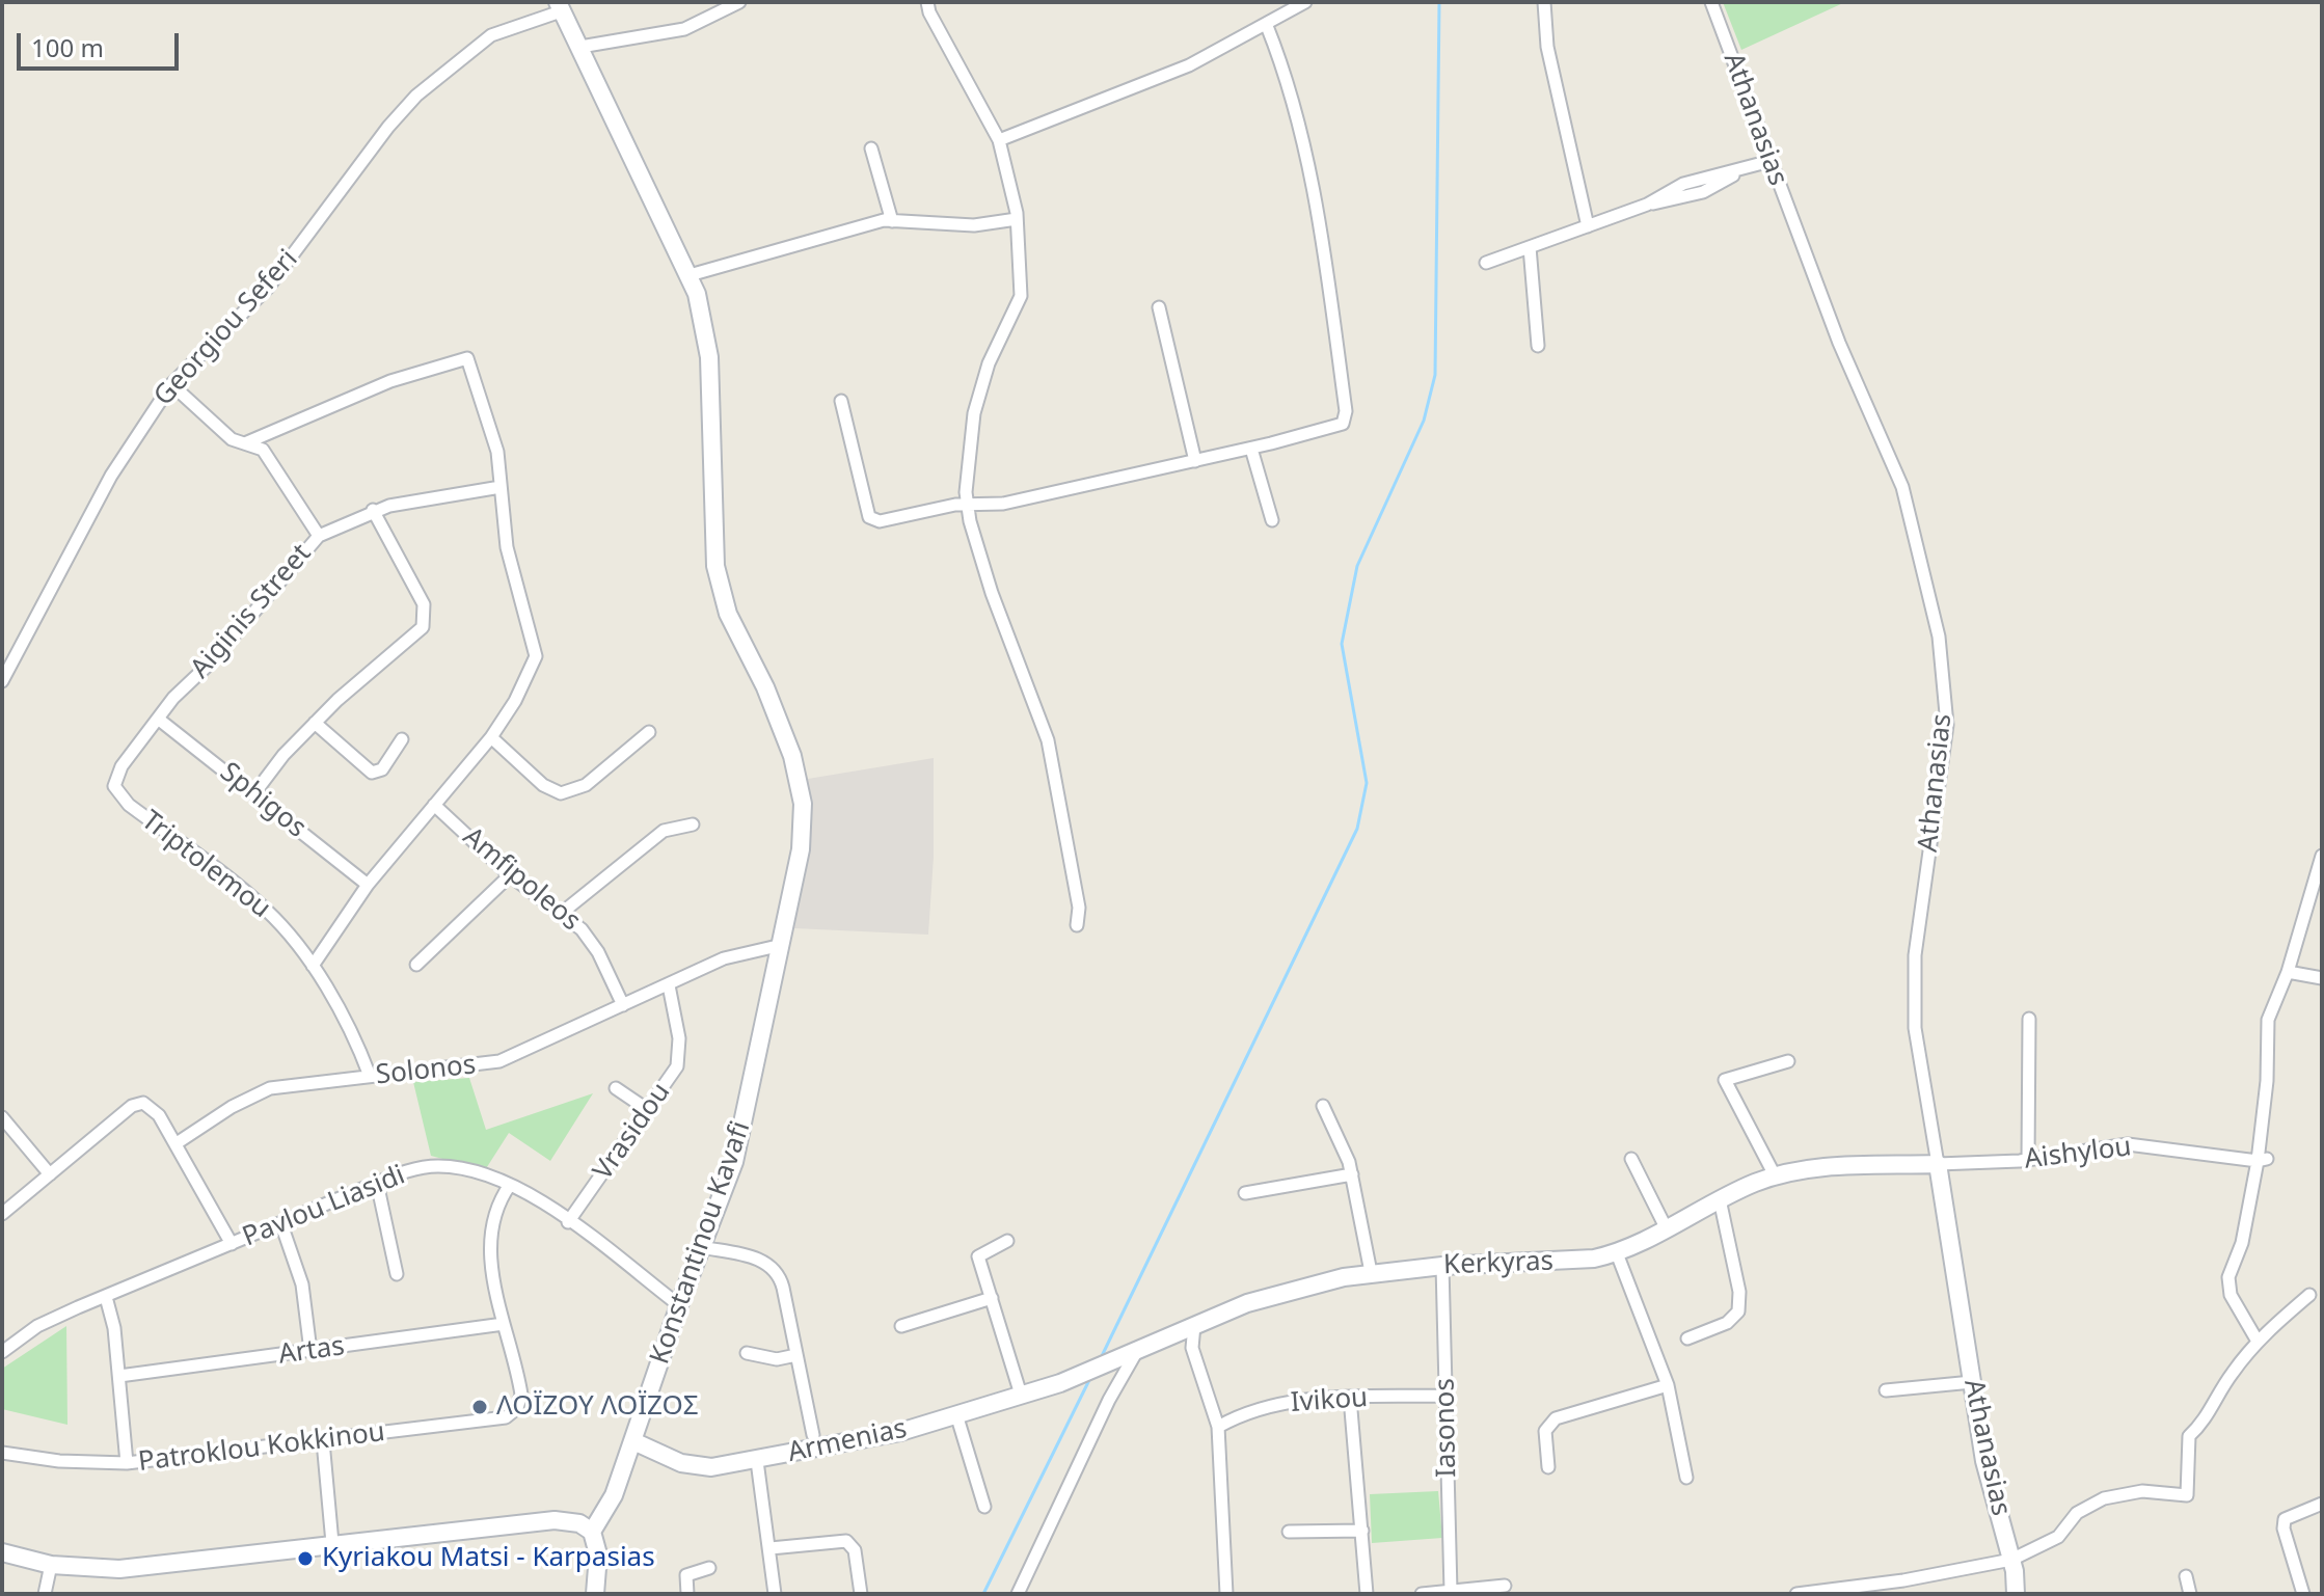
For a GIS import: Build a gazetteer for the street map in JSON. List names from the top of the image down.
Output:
{
  "streets": {
    "street": [
      "Athanasias",
      "Georgiou Seferi",
      "Aiginis Street",
      "Sphigos",
      "Triptolemou",
      "Amfipoleos",
      "Solonos",
      "Vrasidou",
      "Aishylou",
      "Pavlou Liasidi",
      "Konstantinou Kavafi",
      "Kerkyras",
      "Artas",
      "Ivikou",
      "Iasonos",
      "Armenias",
      "Patroklou Kokkinou"
    ]
  },
  "crossings": [
    ["Athanasias", "Aishylou"],
    ["Athanasias", "Kerkyras"],
    ["Georgiou Seferi", "Konstantinou Kavafi"],
    ["Aiginis Street", "Sphigos"],
    ["Aiginis Street", "Triptolemou"],
    ["Triptolemou", "Solonos"],
    ["Amfipoleos", "Solonos"],
    ["Solonos", "Vrasidou"],
    ["Solonos", "Konstantinou Kavafi"],
    ["Vrasidou", "Pavlou Liasidi"],
    ["Aishylou", "Kerkyras"],
    ["Pavlou Liasidi", "Konstantinou Kavafi"],
    ["Konstantinou Kavafi", "Armenias"],
    ["Kerkyras", "Iasonos"],
    ["Kerkyras", "Armenias"],
    ["Artas", "Patroklou Kokkinou"],
    ["Ivikou", "Iasonos"]
  ],
  "places": ["ΛΟΪΖΟΥ ΛΟΪΖΟΣ", "Kyriakou Matsi - Karpasias"],
  "scale_bar": "100 m"
}
